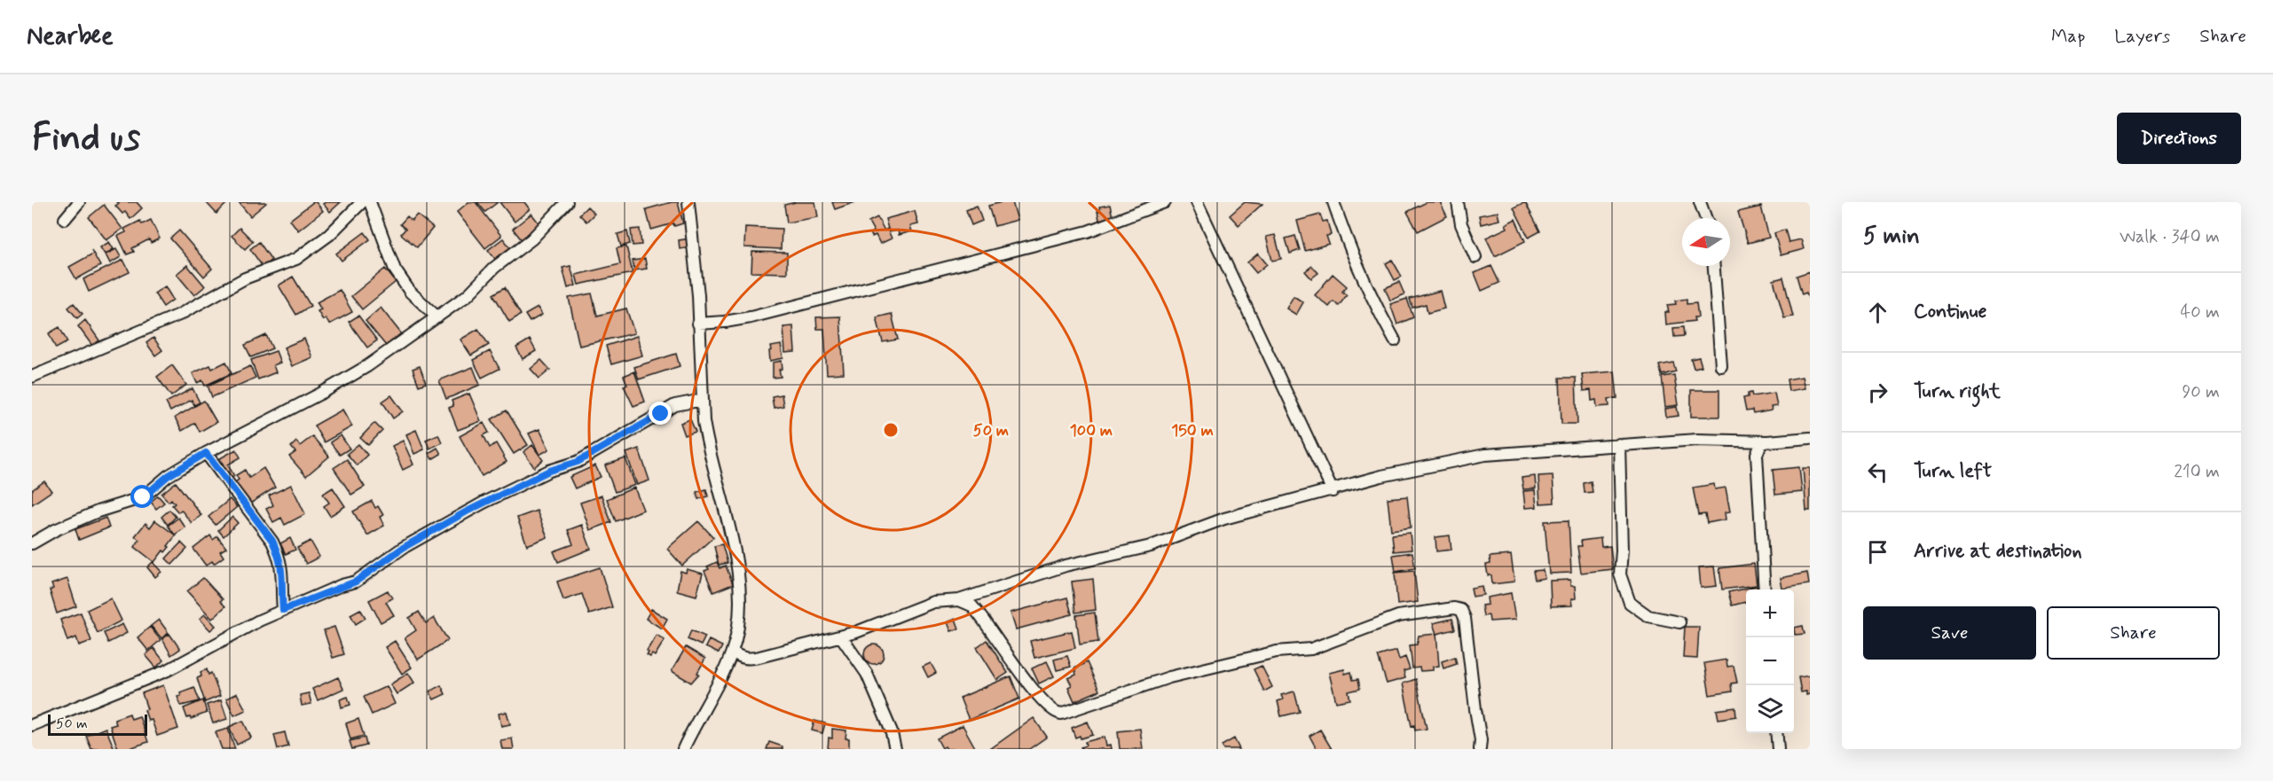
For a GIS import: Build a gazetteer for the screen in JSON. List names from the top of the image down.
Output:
{
  "scale_bar": "50 m",
  "north": "left",
  "page": {
    "header": "Nearbee",
    "nav": ["Map", "Layers", "Share"],
    "buttons": [
      "Directions",
      ["Save", "Share"]
    ],
    "title": "Find us",
    "heading": ["5 min", "Walk · 340 m"],
    "list": [
      ["Continue", "40 m"],
      ["Turn right", "90 m"],
      ["Turn left", "210 m"],
      "Arrive at destination"
    ],
    "map_buttons": ["+", "−"],
    "scale": "50 m"
  },
  "rings": ["50 m", "100 m", "150 m"]
}
